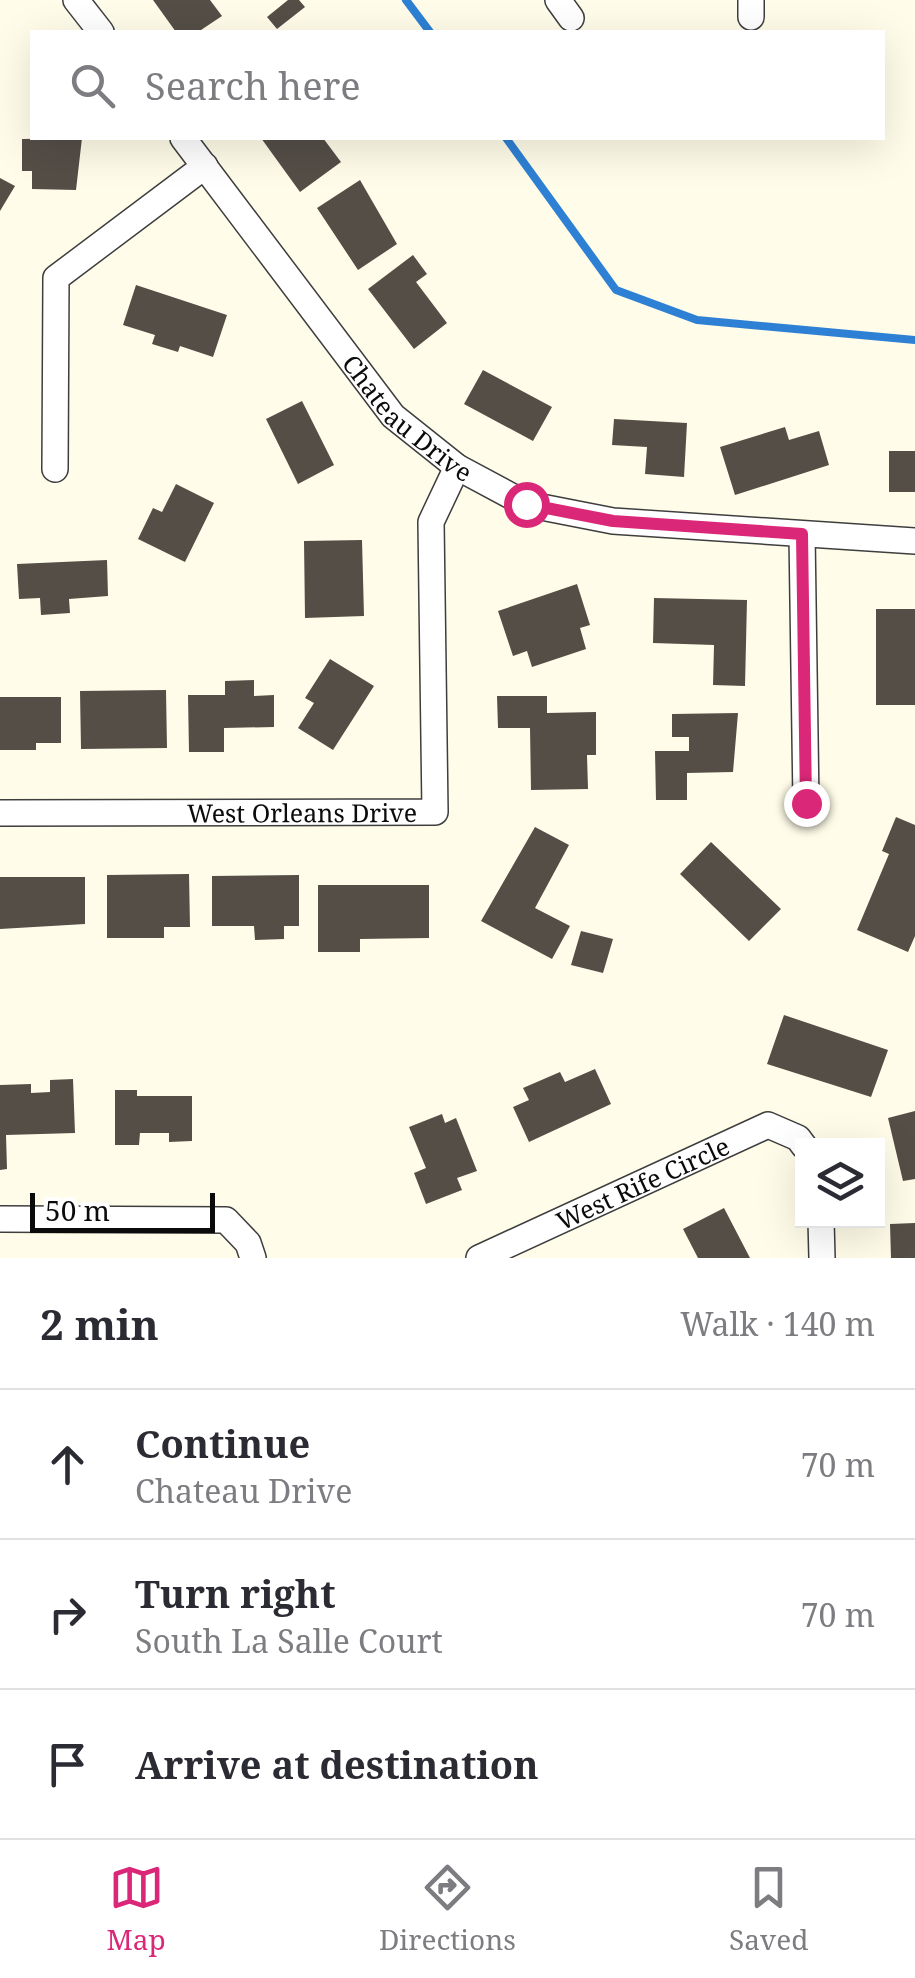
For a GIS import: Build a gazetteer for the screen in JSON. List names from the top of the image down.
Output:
{
  "streets": {
    "street": ["Chateau Drive", "West Orleans Drive", "West Rife Circle"]
  },
  "crossings": [
    ["Chateau Drive", "West Orleans Drive"]
  ],
  "scale_bar": "50 m",
  "page": {
    "search": "Search here",
    "scale": "50 m",
    "heading": ["2 min", "Walk · 140 m"],
    "list": [
      ["Continue", "Chateau Drive", "70 m"],
      ["Turn right", "South La Salle Court", "70 m"],
      "Arrive at destination"
    ],
    "nav": ["Map", "Directions", "Saved"]
  }
}
